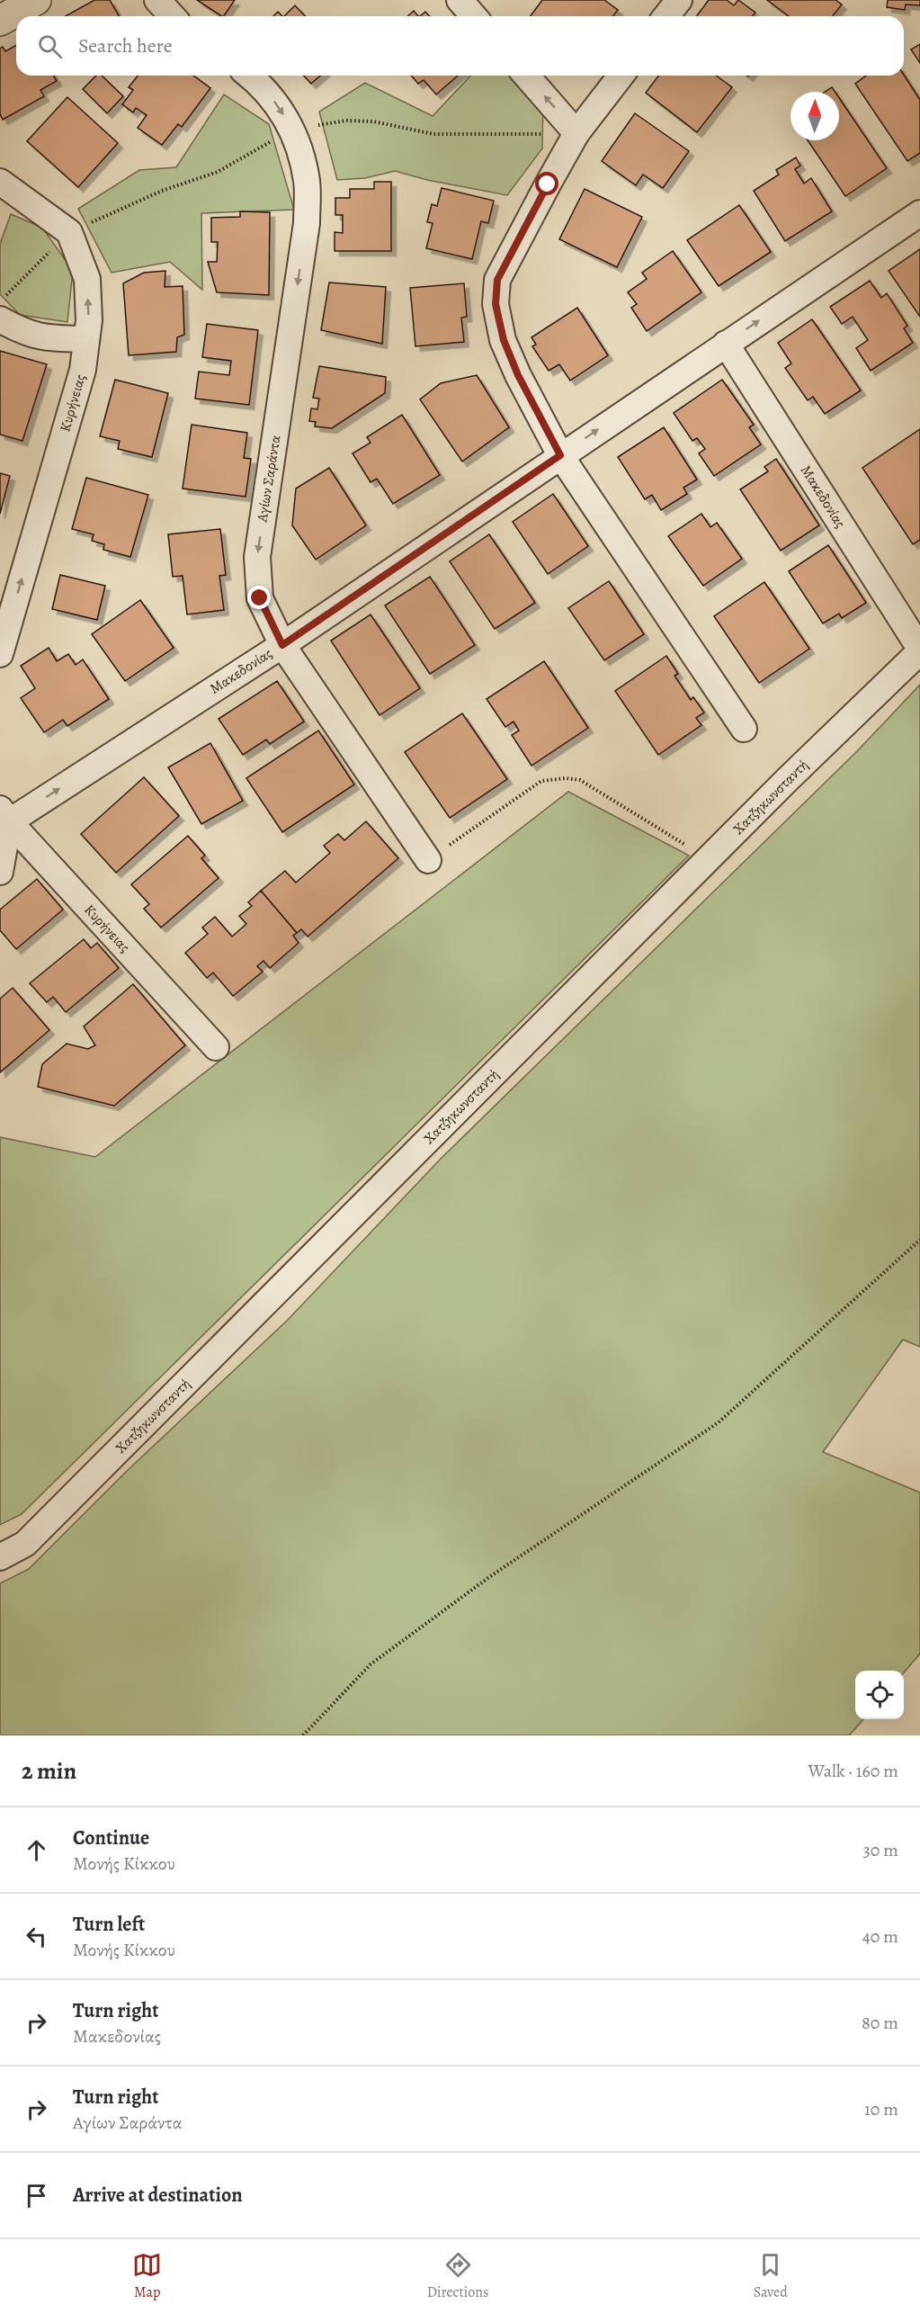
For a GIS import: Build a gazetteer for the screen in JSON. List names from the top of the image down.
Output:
{
  "streets": {
    "street": [
      "Κυρήνειας",
      "Αγίων Σαράντα",
      "Μακεδονίας",
      "Χατζηκωνσταντή"
    ]
  },
  "crossings": [
    ["Κυρήνειας", "Μακεδονίας"],
    ["Αγίων Σαράντα", "Μακεδονίας"],
    ["Μακεδονίας", "Χατζηκωνσταντή"]
  ],
  "one_way": ["Κυρήνειας", "Αγίων Σαράντα", "Μακεδονίας"],
  "north": "top",
  "page": {
    "search": "Search here",
    "heading": ["2 min", "Walk · 160 m"],
    "list": [
      ["Continue", "Μονής Κίκκου", "30 m"],
      ["Turn left", "Μονής Κίκκου", "40 m"],
      ["Turn right", "Μακεδονίας", "80 m"],
      ["Turn right", "Αγίων Σαράντα", "10 m"],
      "Arrive at destination"
    ],
    "nav": ["Map", "Directions", "Saved"]
  }
}
